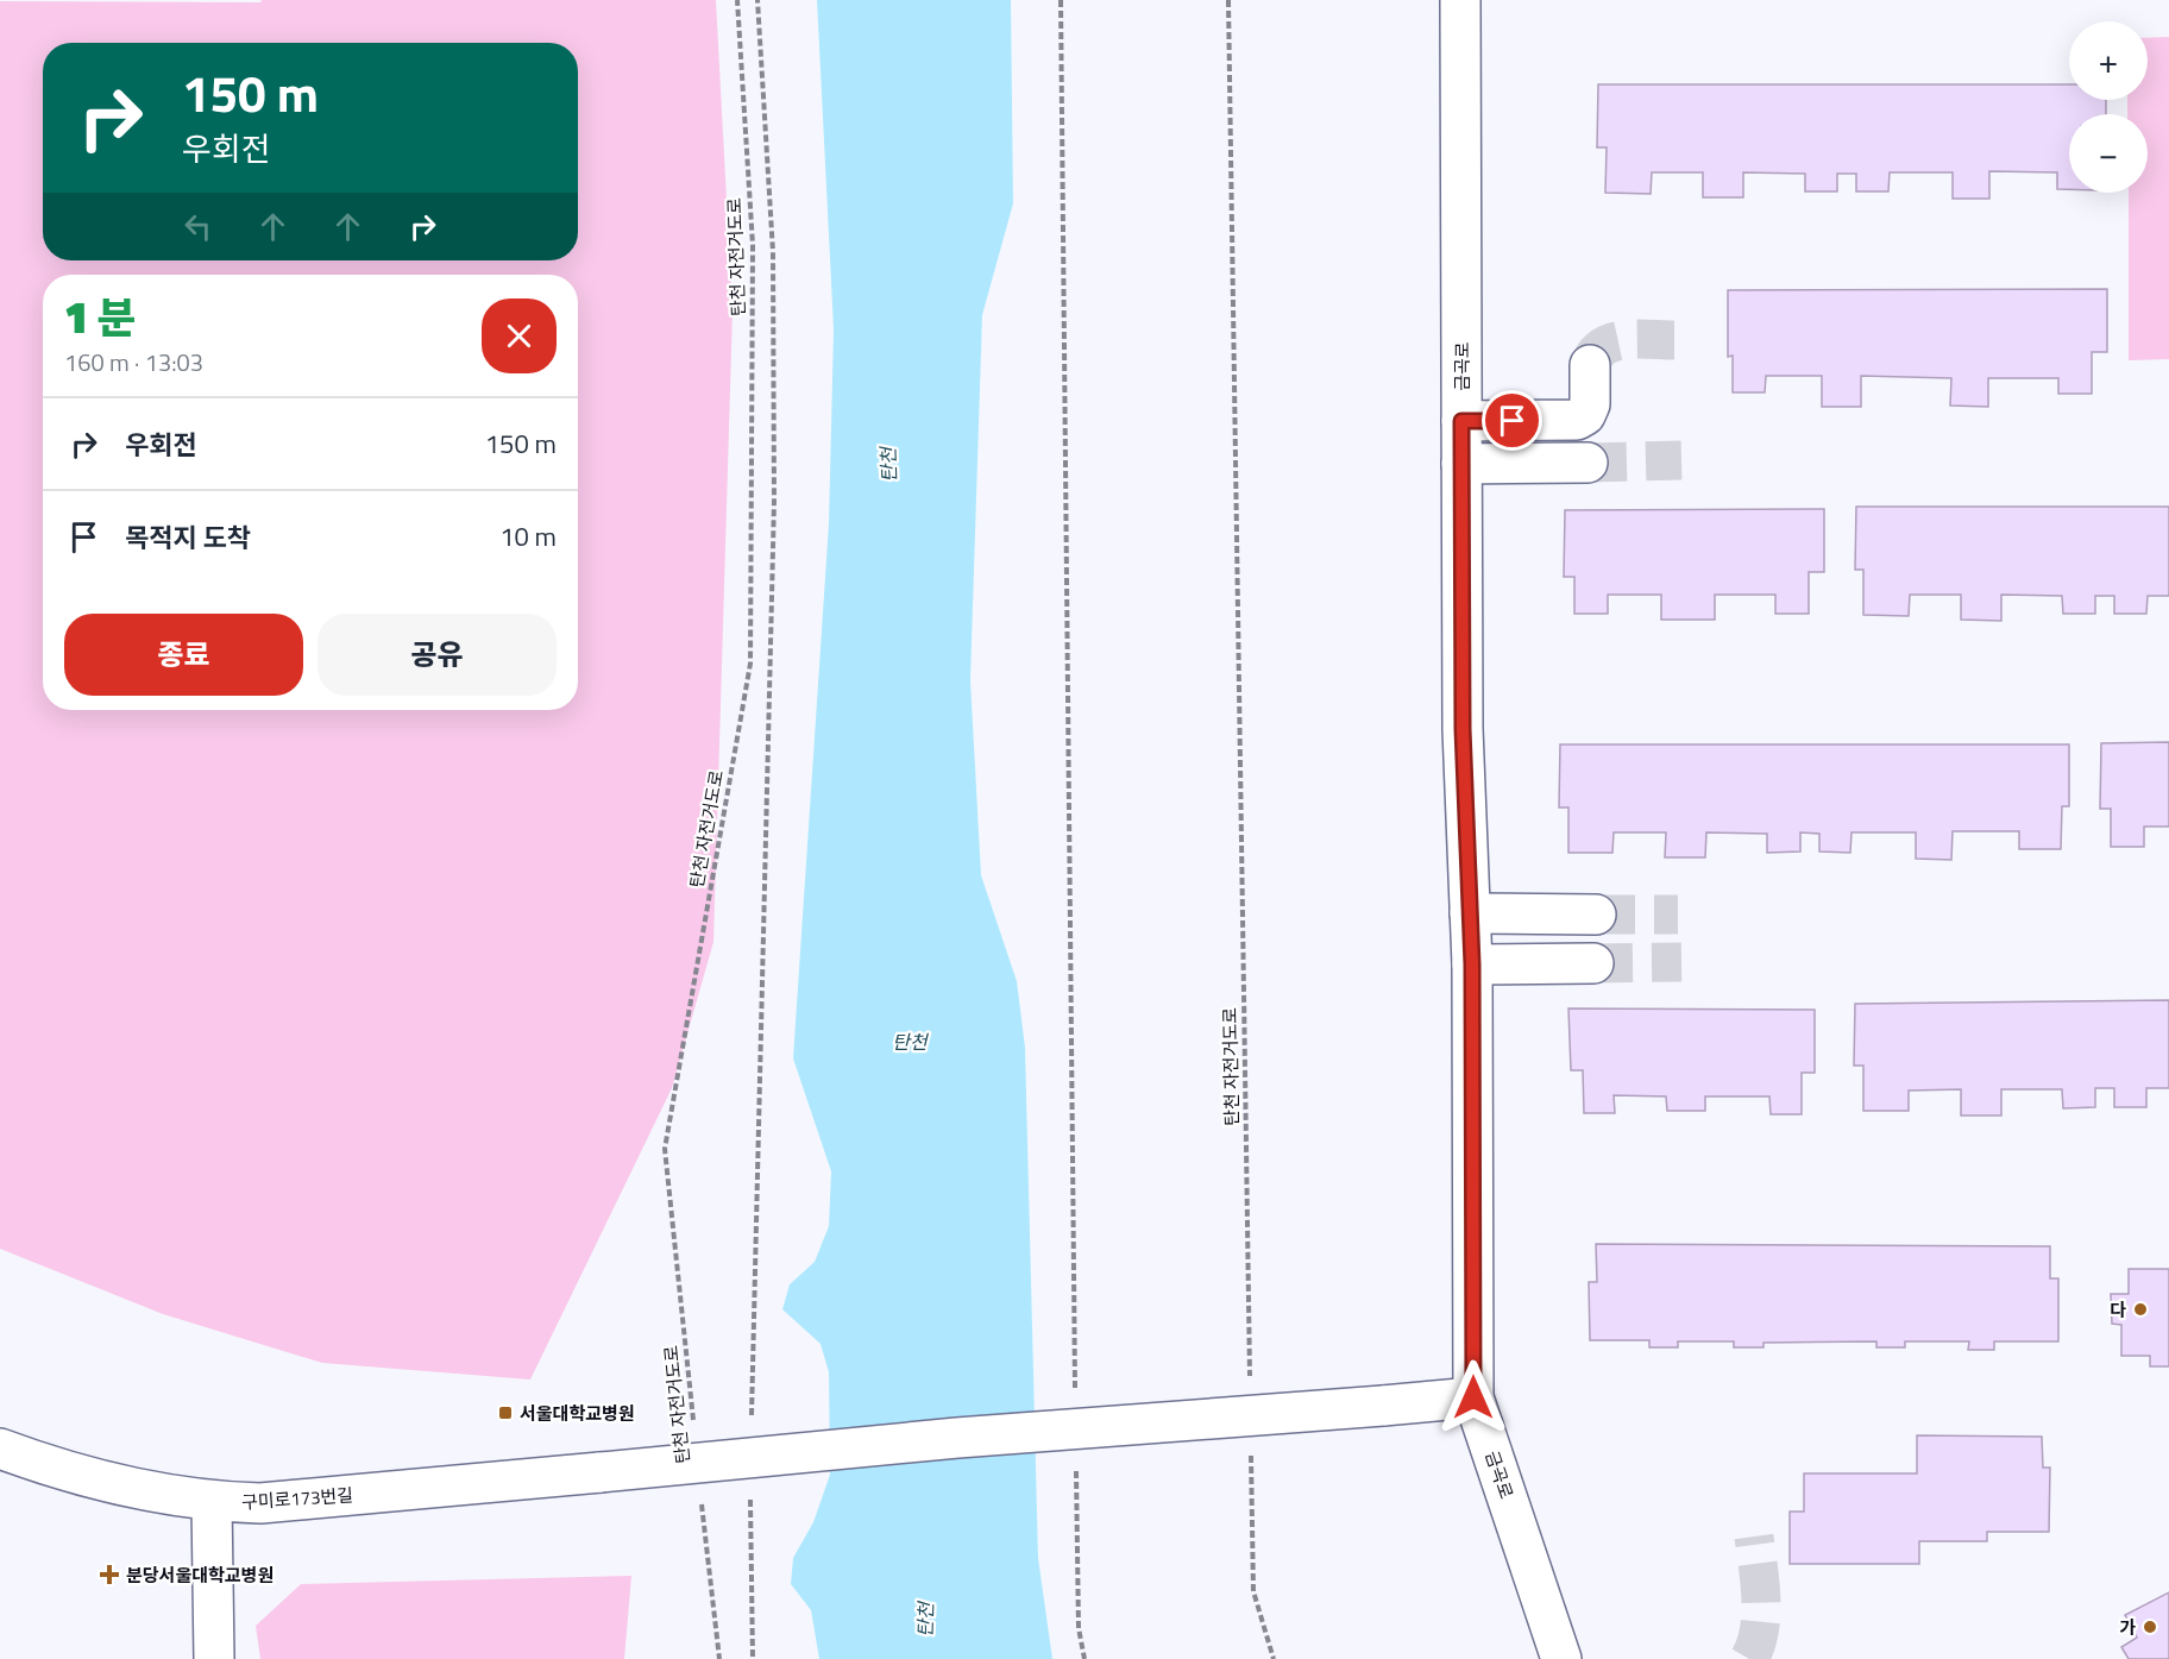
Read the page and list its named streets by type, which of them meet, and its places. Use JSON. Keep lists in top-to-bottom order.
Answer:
{
  "streets": {
    "main road": ["금곡로", "구미로173번길"],
    "path": ["탄천 자전거도로"]
  },
  "crossings": [
    ["금곡로", "구미로173번길"]
  ],
  "water": ["탄천"],
  "places": {
    "other": ["다", "가"],
    "transit": ["서울대학교병원"],
    "health": ["분당서울대학교병원"]
  },
  "page": {
    "map_buttons": ["+", "−"],
    "turn": ["150 m", "우회전"],
    "heading": ["1 분", "160 m · 13:03"],
    "list": [
      {
        "name": "우회전",
        "value": "150 m"
      },
      {
        "name": "목적지 도착",
        "value": "10 m"
      }
    ],
    "buttons": ["종료", "공유"]
  }
}
